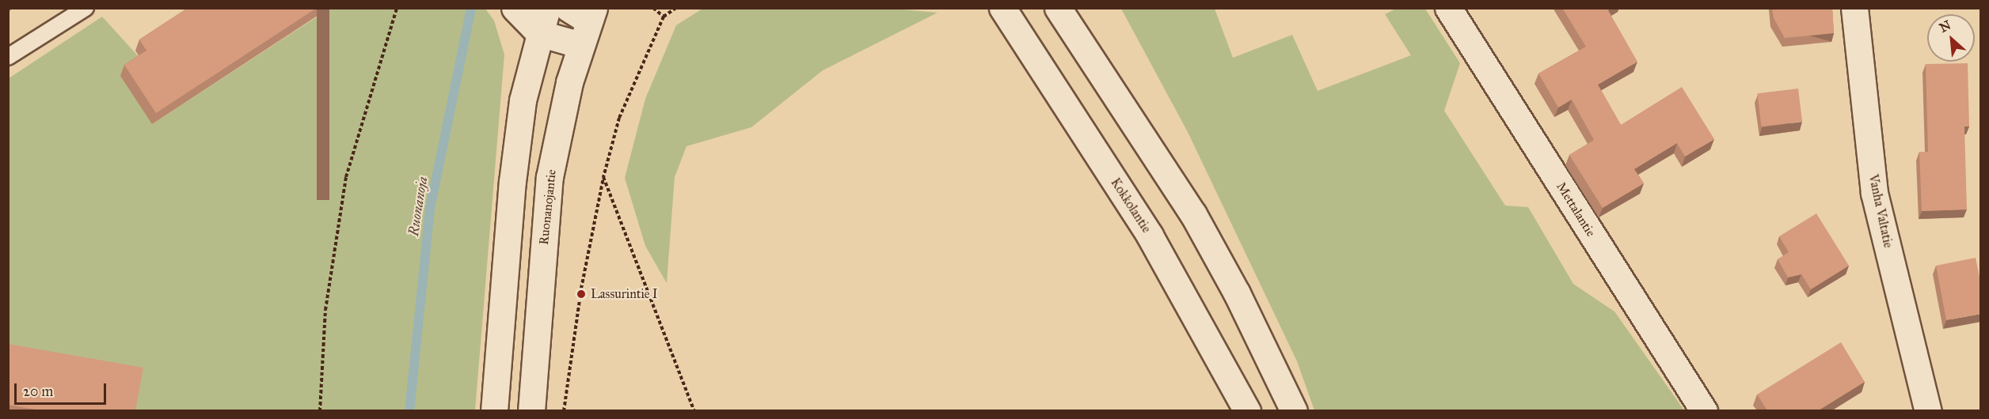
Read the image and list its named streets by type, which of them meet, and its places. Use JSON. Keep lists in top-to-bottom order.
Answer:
{
  "streets": {
    "street": [
      "Kokkolantie",
      "Ruonanojantie",
      "Mettalantie",
      "Vanha Valtatie"
    ]
  },
  "water": ["Ruonanoja"],
  "places": ["Lassurintie I"],
  "scale_bar": "20 m",
  "north": "top left"
}
